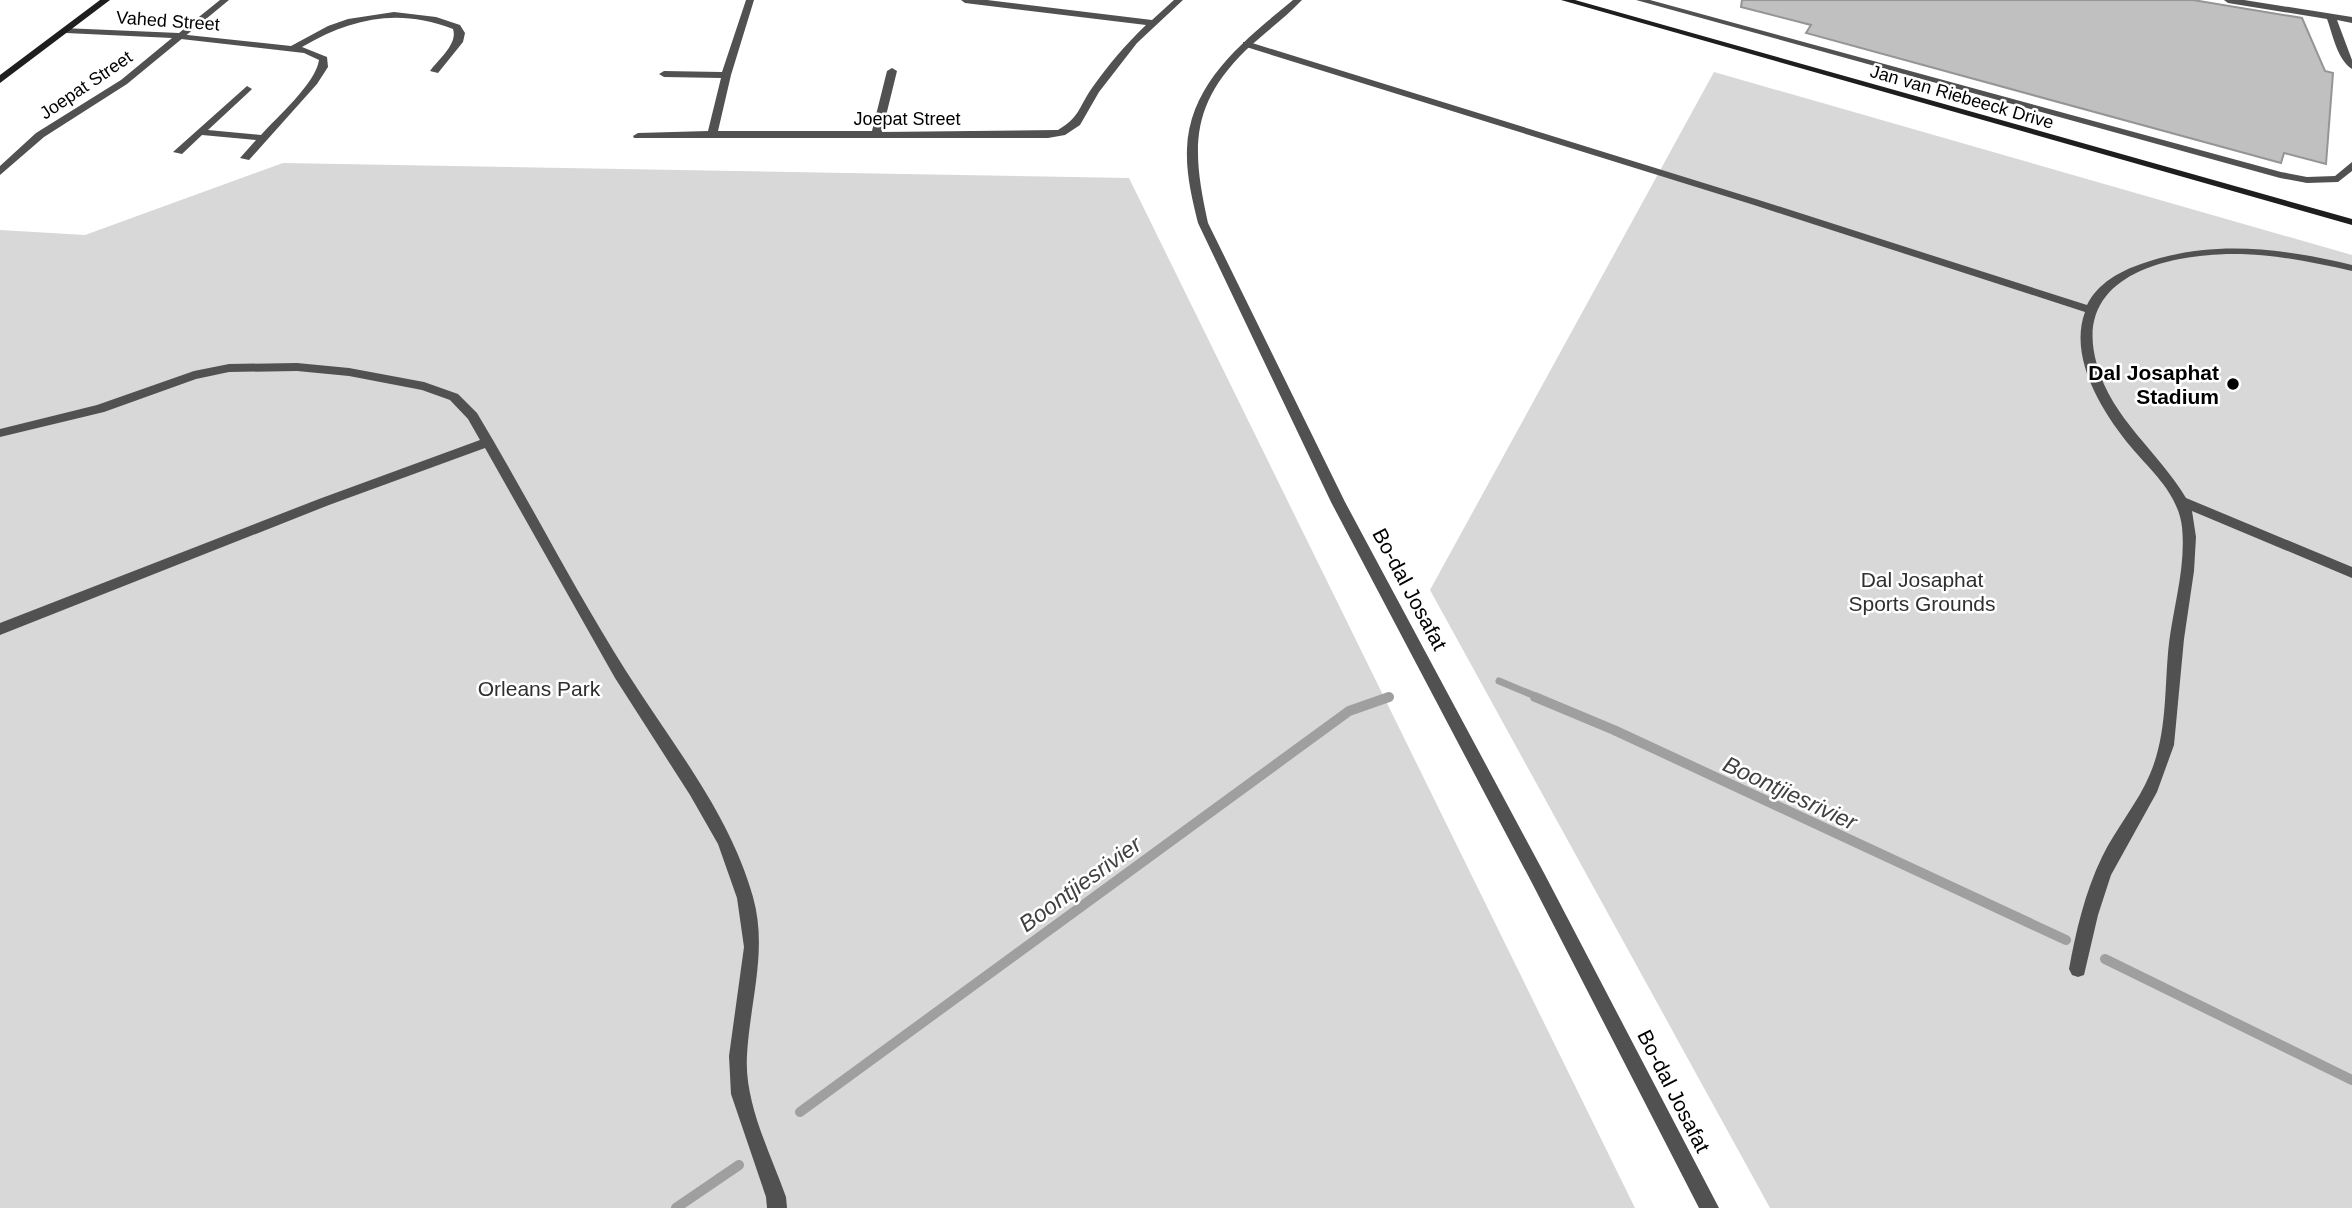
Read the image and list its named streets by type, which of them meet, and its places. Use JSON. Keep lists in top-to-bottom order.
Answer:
{
  "streets": {
    "main road": ["Jan van Riebeeck Drive"],
    "street": ["Vahed Street", "Joepat Street", "Bo-dal Josafat"]
  },
  "crossings": [
    ["Vahed Street", "Joepat Street"]
  ],
  "water": ["Boontjiesrivier"],
  "parks": ["Dal Josaphat Sports Grounds", "Orleans Park"],
  "places": ["Dal Josaphat Stadium"]
}
